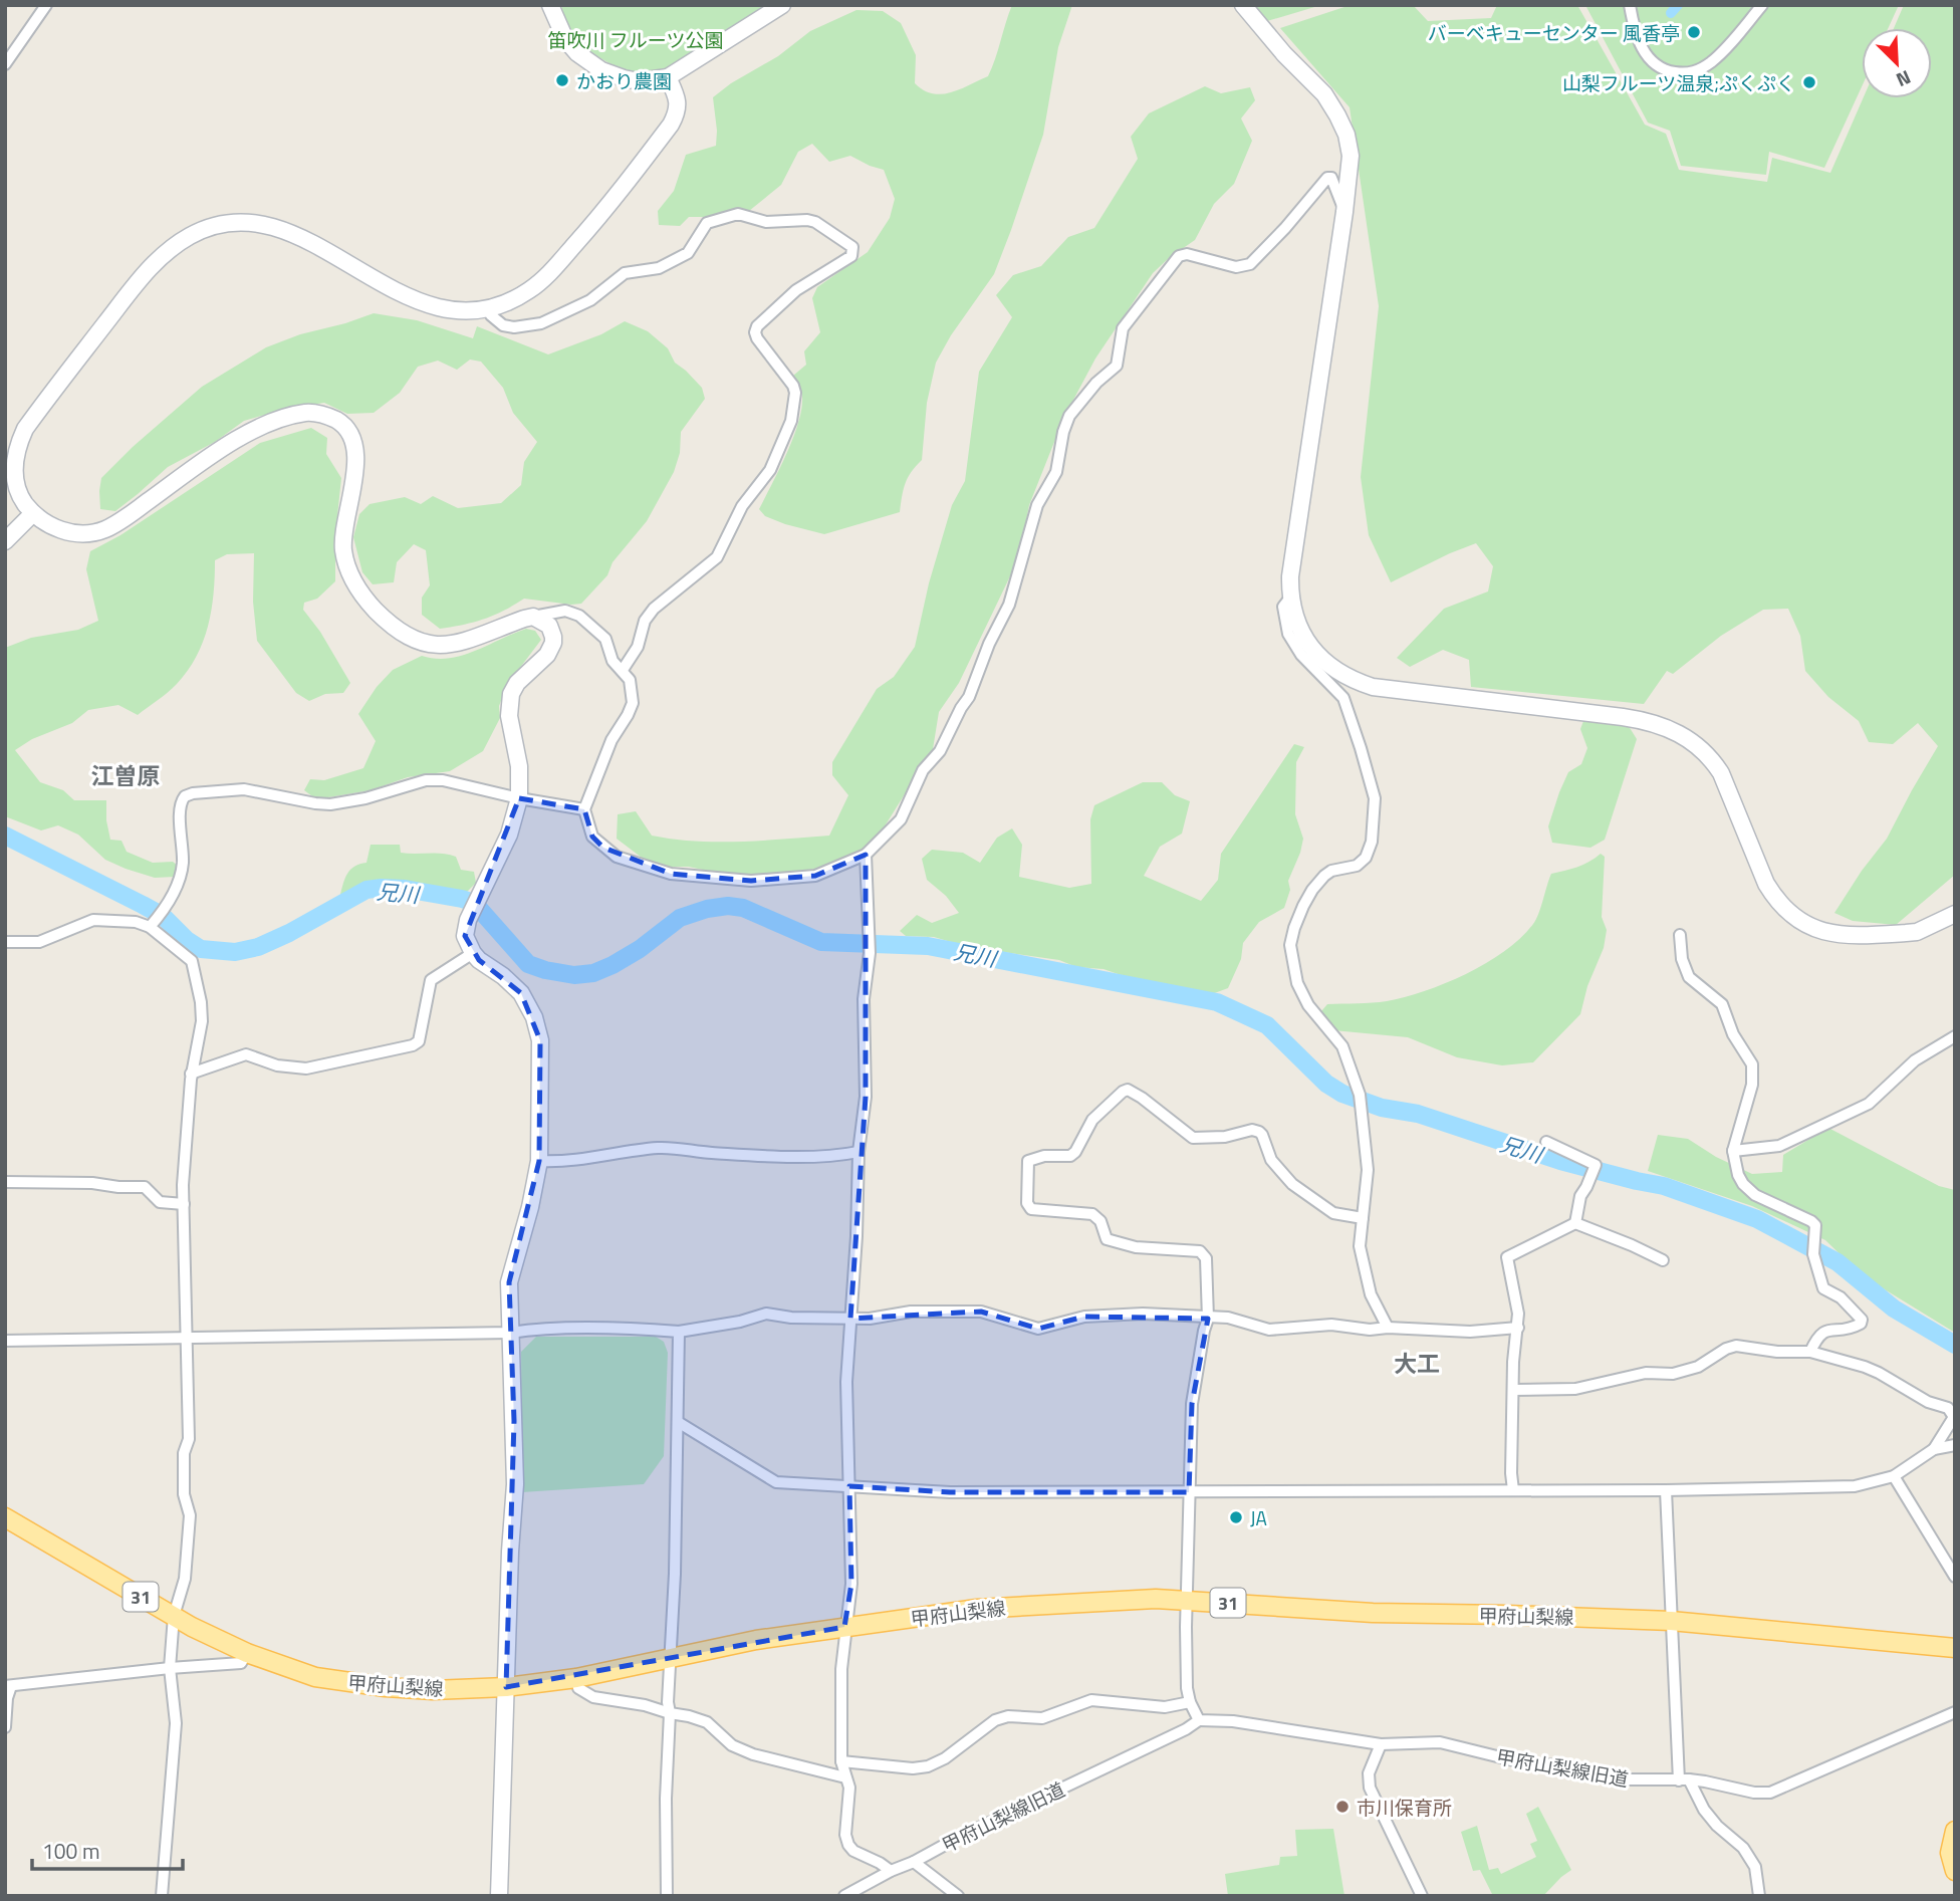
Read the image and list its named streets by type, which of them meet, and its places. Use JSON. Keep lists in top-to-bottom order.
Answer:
{
  "streets": {
    "main road": ["31", "甲府山梨線"],
    "street": ["甲府山梨線旧道"]
  },
  "districts": ["江曽原", "大工"],
  "water": ["兄川"],
  "parks": ["笛吹川 フルーツ公園"],
  "places": [
    "バーベキューセンター 風香亭",
    "かおり農園",
    "山梨フルーツ温泉;ぷくぷく",
    "JA",
    "市川保育所"
  ],
  "scale_bar": "100 m",
  "north": "bottom right"
}
